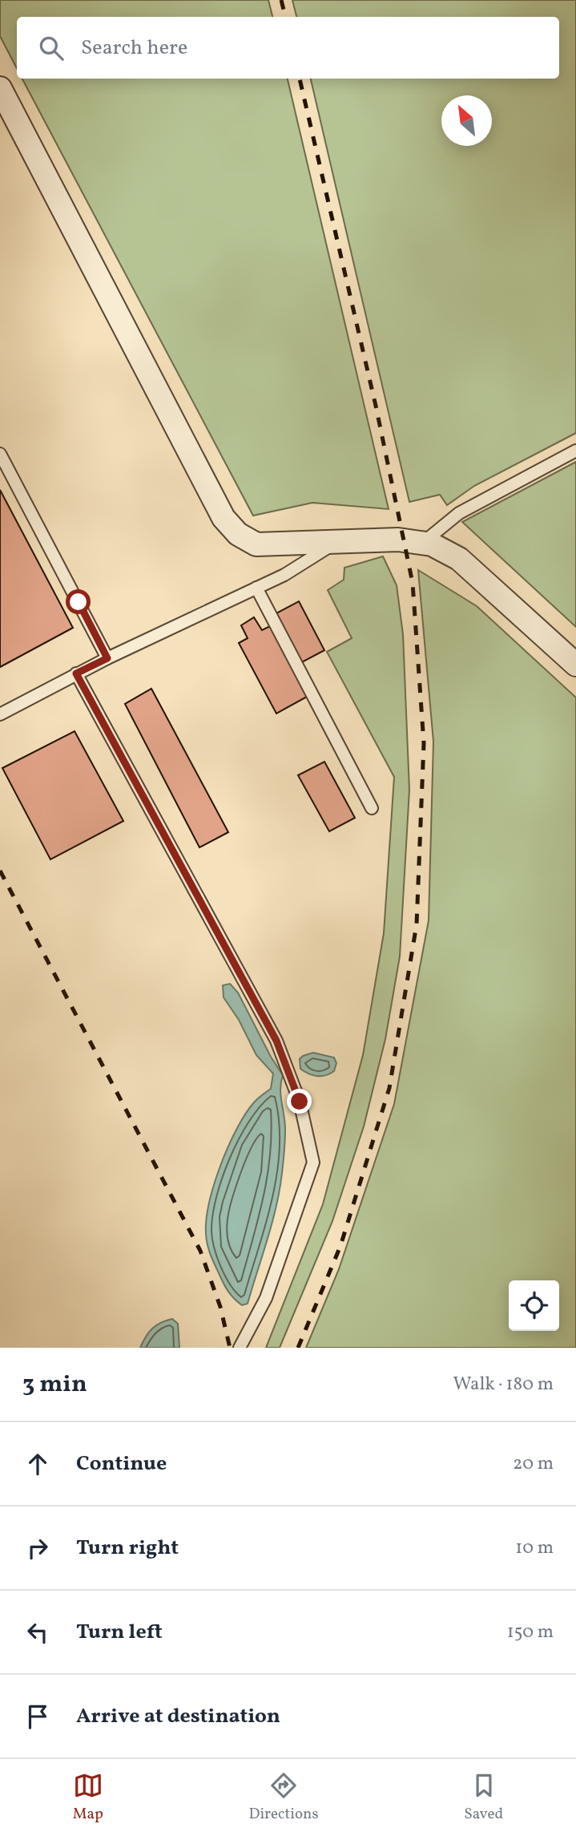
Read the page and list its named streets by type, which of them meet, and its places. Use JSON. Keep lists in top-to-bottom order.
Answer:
{
  "north": "top left",
  "page": {
    "search": "Search here",
    "heading": ["3 min", "Walk · 180 m"],
    "list": [
      ["Continue", "20 m"],
      ["Turn right", "10 m"],
      ["Turn left", "150 m"],
      "Arrive at destination"
    ],
    "nav": ["Map", "Directions", "Saved"]
  }
}
